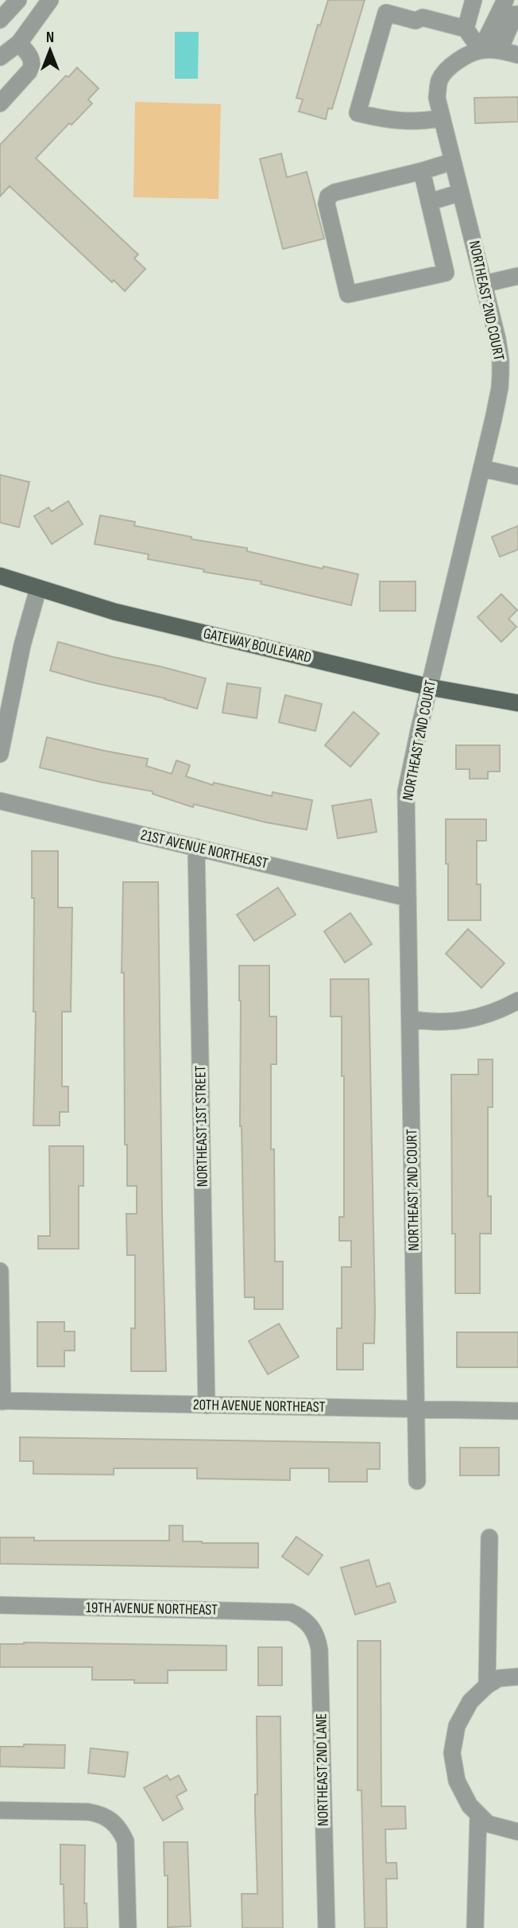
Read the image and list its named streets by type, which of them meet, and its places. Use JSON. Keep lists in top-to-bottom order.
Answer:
{
  "streets": {
    "main road": ["GATEWAY BOULEVARD"],
    "street": [
      "NORTHEAST 2ND COURT",
      "21ST AVENUE NORTHEAST",
      "NORTHEAST 1ST STREET",
      "20TH AVENUE NORTHEAST",
      "19TH AVENUE NORTHEAST",
      "NORTHEAST 2ND LANE"
    ]
  },
  "crossings": [
    ["NORTHEAST 2ND COURT", "GATEWAY BOULEVARD"],
    ["NORTHEAST 2ND COURT", "21ST AVENUE NORTHEAST"],
    ["NORTHEAST 2ND COURT", "20TH AVENUE NORTHEAST"],
    ["21ST AVENUE NORTHEAST", "NORTHEAST 1ST STREET"],
    ["NORTHEAST 1ST STREET", "20TH AVENUE NORTHEAST"],
    ["19TH AVENUE NORTHEAST", "NORTHEAST 2ND LANE"]
  ],
  "north": "top"
}
